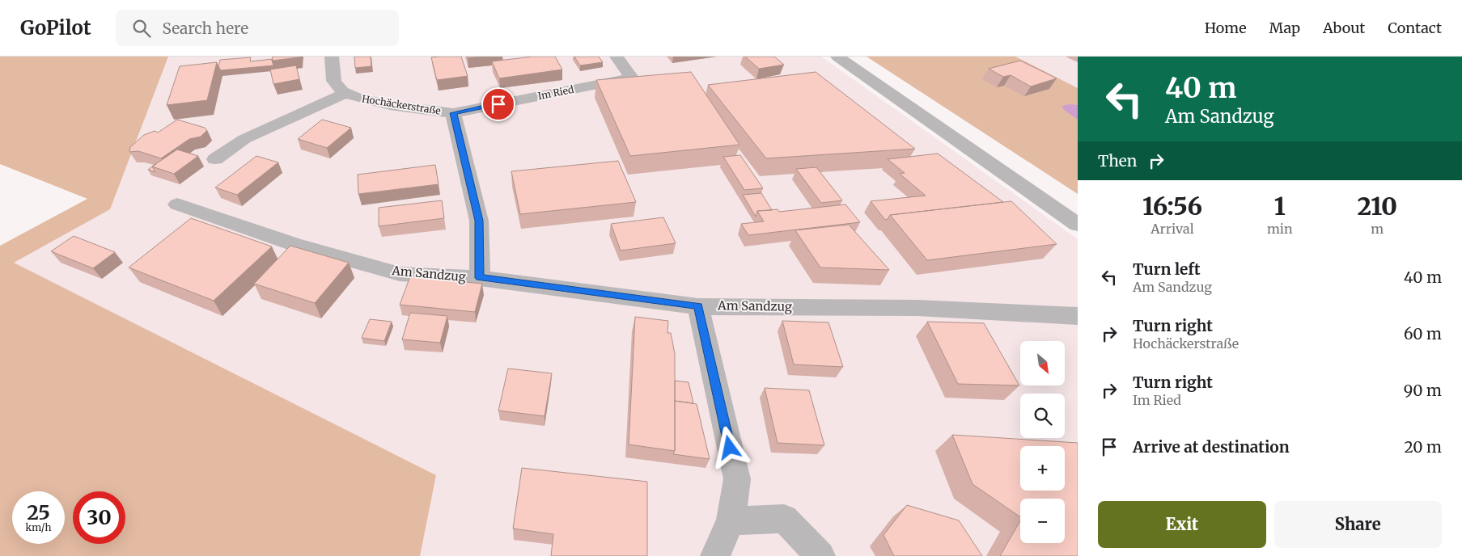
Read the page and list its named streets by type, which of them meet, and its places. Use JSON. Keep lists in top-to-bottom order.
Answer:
{
  "streets": {
    "street": ["Im Ried", "Hochäckerstraße", "Am Sandzug"]
  },
  "crossings": [
    ["Im Ried", "Hochäckerstraße"],
    ["Hochäckerstraße", "Am Sandzug"]
  ],
  "north": "bottom right",
  "page": {
    "header": "GoPilot",
    "search": "Search here",
    "nav": [
      "Home",
      "Map",
      "About",
      "Contact"
    ],
    "turn": ["40 m", "Am Sandzug"],
    "then": "Then",
    "eta": [
      "16:56",
      "Arrival",
      "1",
      "min",
      "210",
      "m"
    ],
    "list": [
      {
        "name": "Turn left",
        "note": "Am Sandzug",
        "value": "40 m"
      },
      {
        "name": "Turn right",
        "note": "Hochäckerstraße",
        "value": "60 m"
      },
      {
        "name": "Turn right",
        "note": "Im Ried",
        "value": "90 m"
      },
      {
        "name": "Arrive at destination",
        "value": "20 m"
      }
    ],
    "map_buttons": ["+", "−"],
    "speed": "25 km/h",
    "limit": "30",
    "buttons": ["Exit", "Share"]
  }
}
